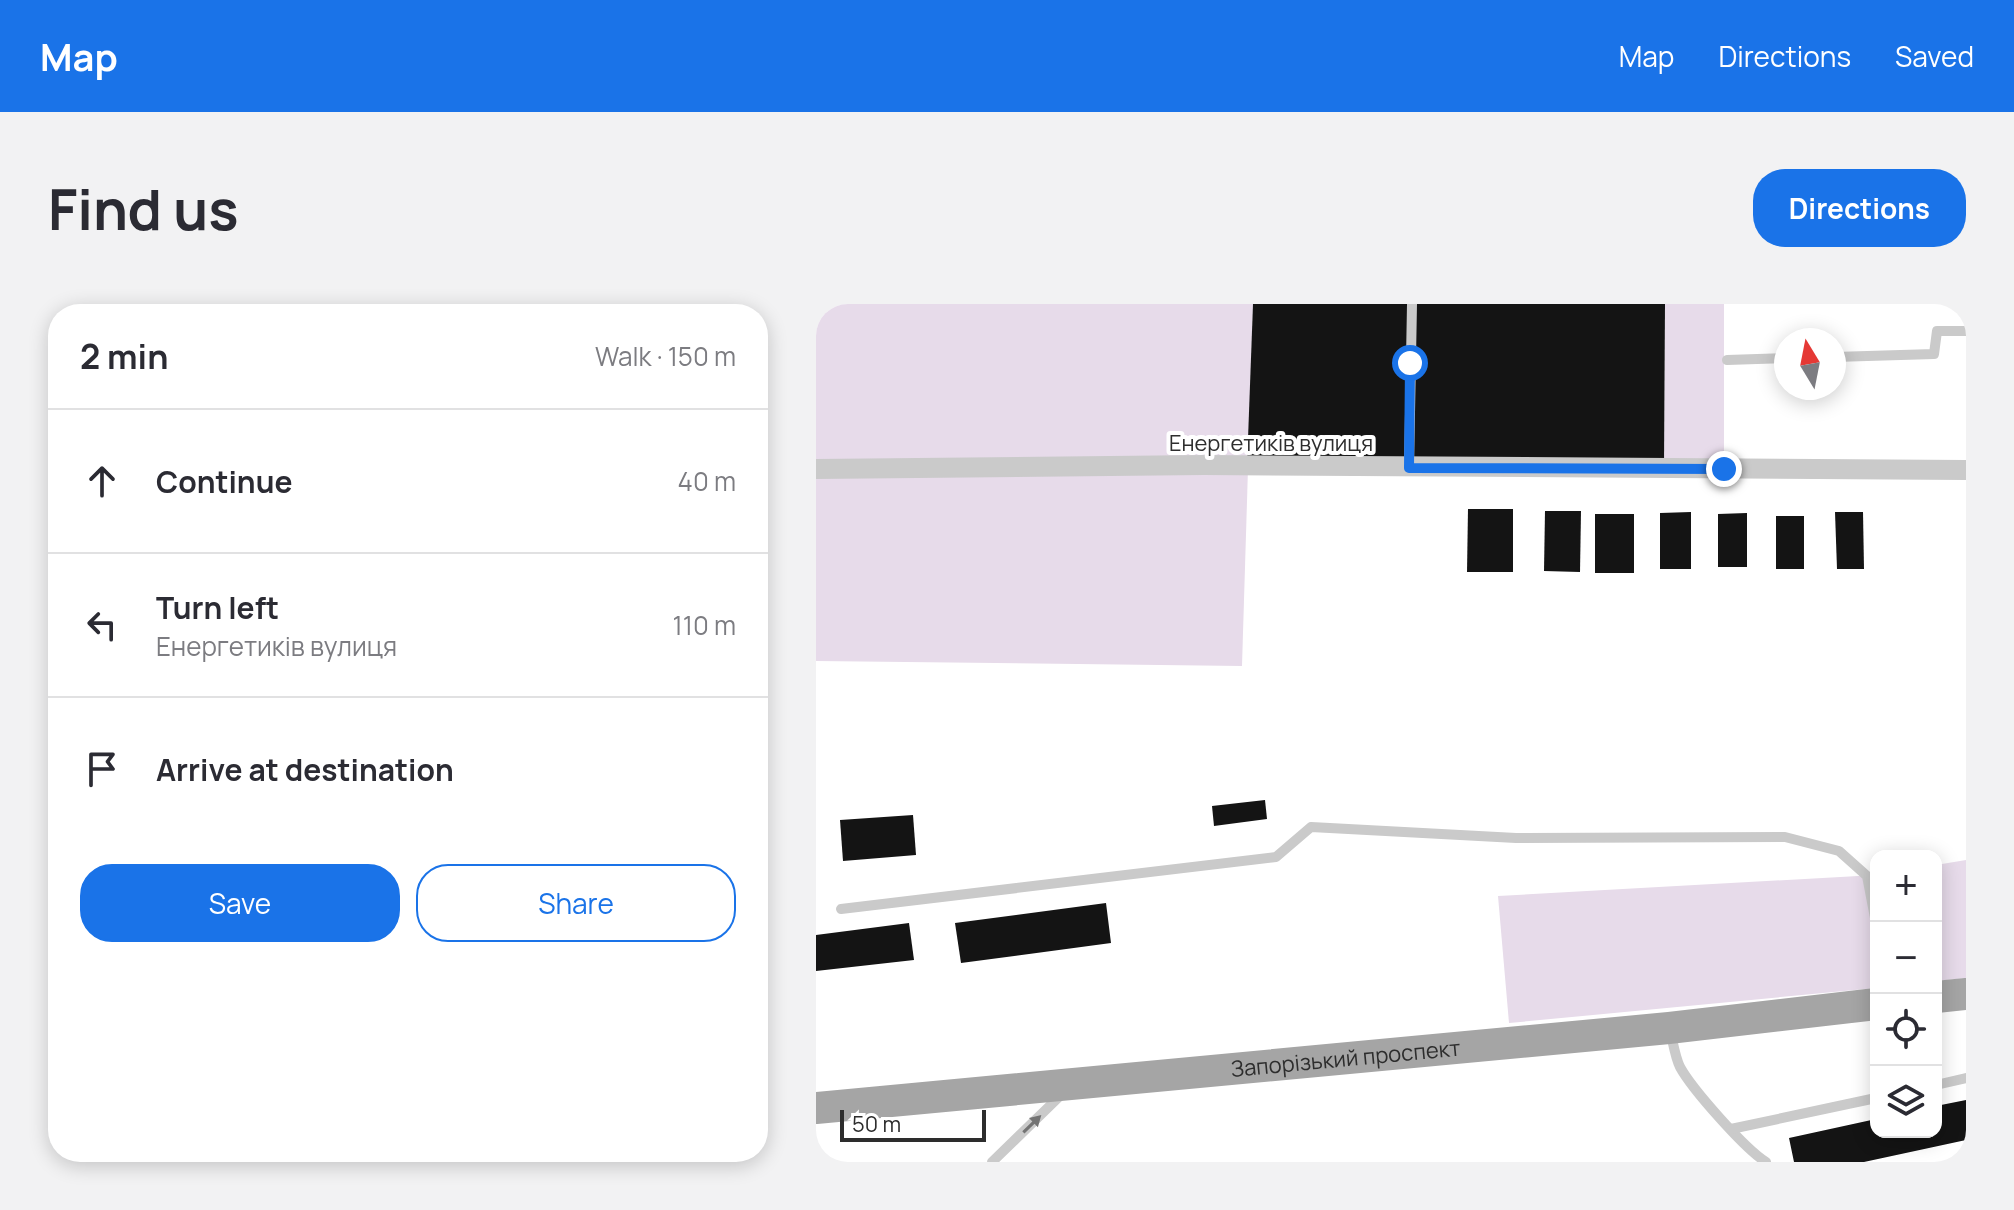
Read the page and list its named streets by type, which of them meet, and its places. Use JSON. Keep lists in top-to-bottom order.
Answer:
{
  "streets": {
    "main road": ["Запорізький проспект"],
    "street": ["Енергетиків вулиця"]
  },
  "scale_bar": "50 m",
  "north": "top",
  "page": {
    "header": "Map",
    "nav": ["Map", "Directions", "Saved"],
    "buttons": [
      "Directions",
      ["Save", "Share"]
    ],
    "title": "Find us",
    "heading": ["2 min", "Walk · 150 m"],
    "list": [
      ["Continue", "40 m"],
      ["Turn left", "Енергетиків вулиця", "110 m"],
      "Arrive at destination"
    ],
    "map_buttons": ["+", "−"],
    "scale": "50 m"
  }
}
